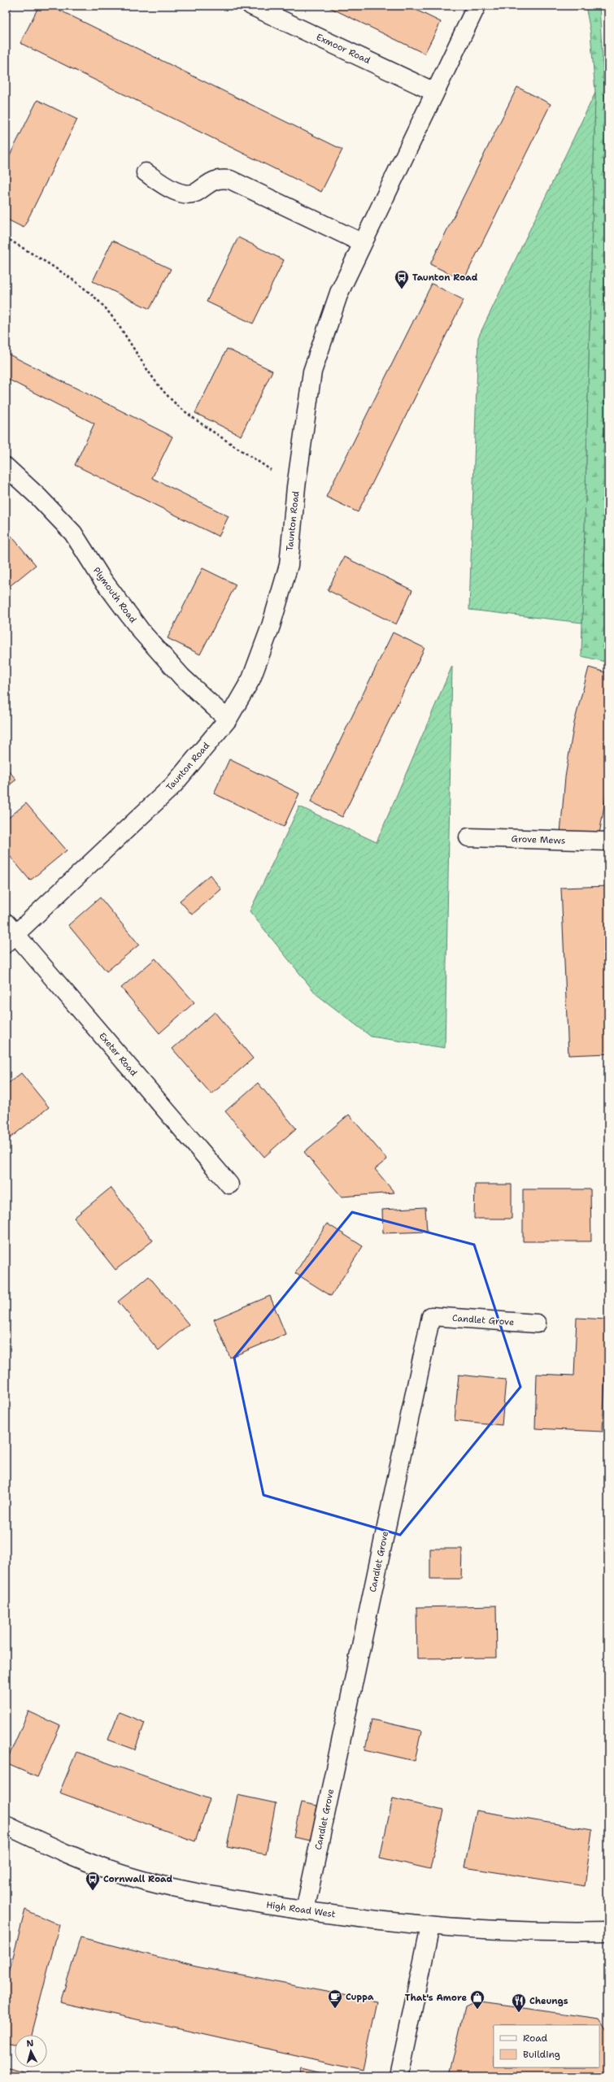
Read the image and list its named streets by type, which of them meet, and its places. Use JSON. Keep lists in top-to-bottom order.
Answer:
{
  "streets": {
    "street": [
      "Exmoor Road",
      "Taunton Road",
      "Plymouth Road",
      "Grove Mews",
      "Exeter Road",
      "Candlet Grove",
      "High Road West"
    ]
  },
  "crossings": [
    ["Exmoor Road", "Taunton Road"],
    ["Taunton Road", "Plymouth Road"],
    ["Taunton Road", "Exeter Road"],
    ["Candlet Grove", "High Road West"]
  ],
  "places": {
    "bus stop": ["Taunton Road", "Cornwall Road"],
    "cafe": ["Cuppa"],
    "shop": ["That's Amore"],
    "restaurant": ["Cheungs"]
  },
  "legend": ["Road", "Building"],
  "north": "top"
}
